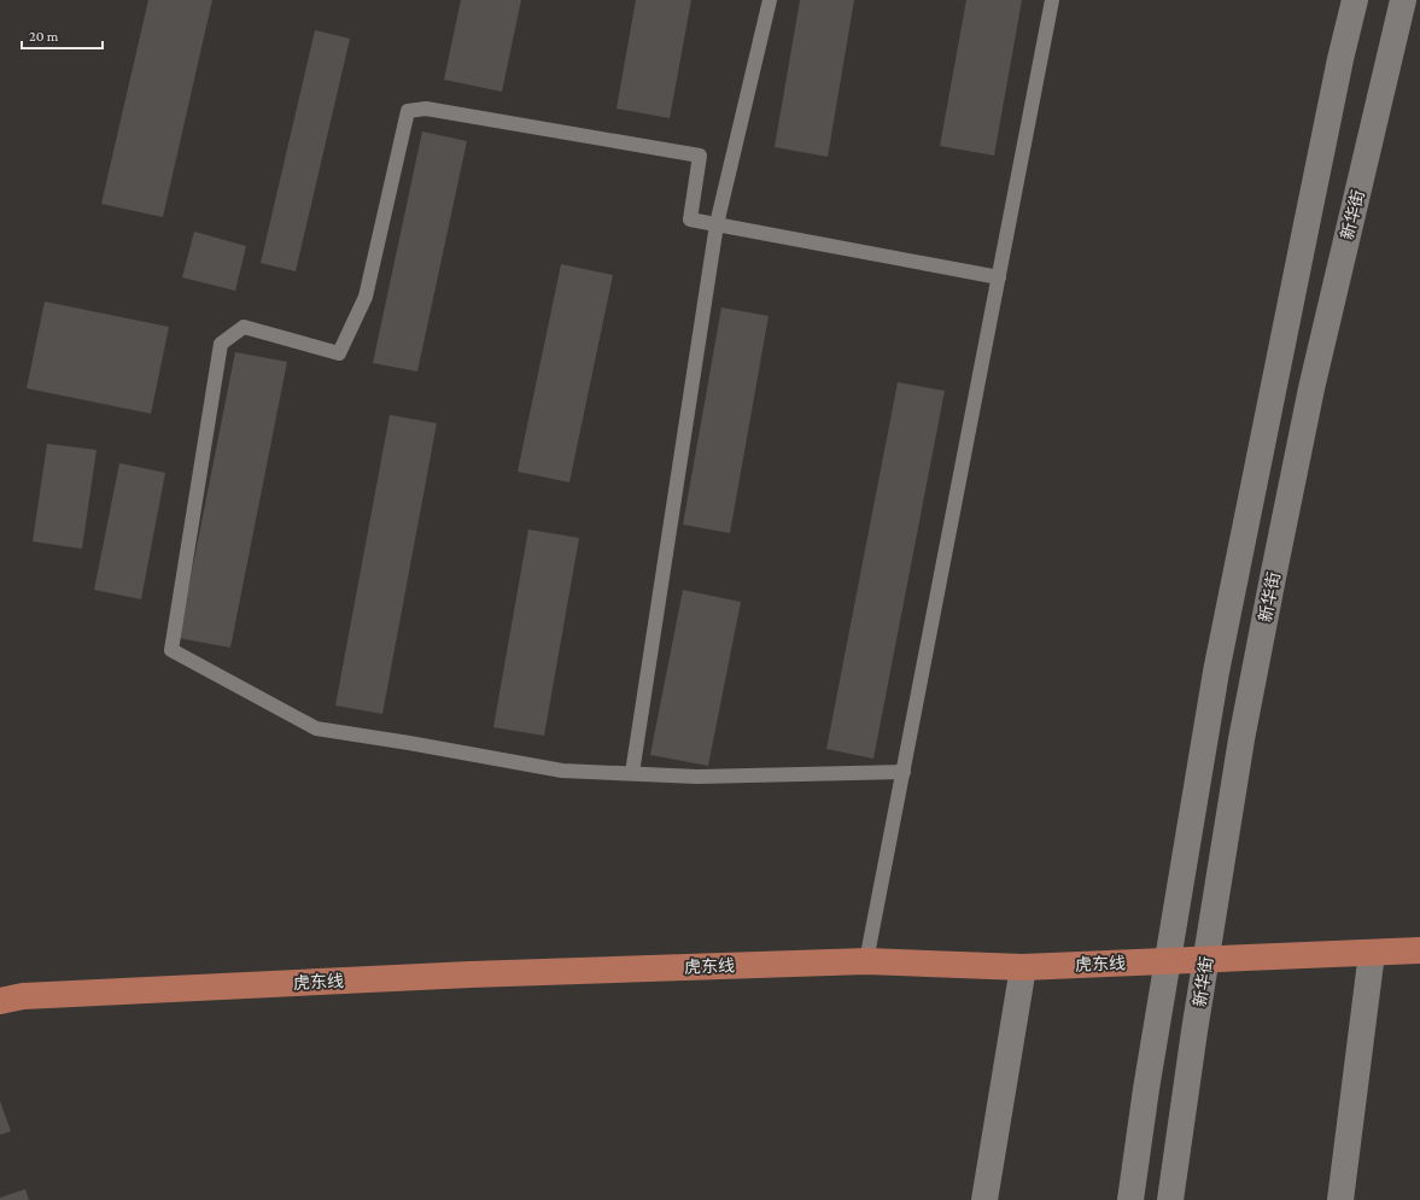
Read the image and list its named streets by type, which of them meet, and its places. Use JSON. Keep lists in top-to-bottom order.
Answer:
{
  "streets": {
    "highway": ["虎东线"],
    "main road": ["新华街"]
  },
  "scale_bar": "20 m"
}
